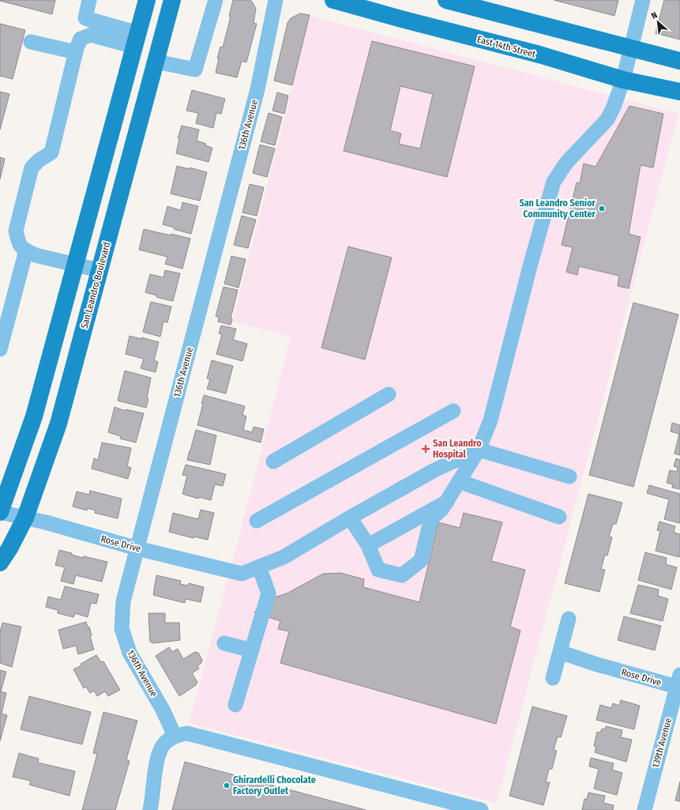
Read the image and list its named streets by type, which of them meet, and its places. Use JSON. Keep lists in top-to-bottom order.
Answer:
{
  "streets": {
    "main road": ["East 14th Street", "San Leandro Boulevard"],
    "street": ["136th Avenue", "Rose Drive", "139th Avenue"]
  },
  "crossings": [
    ["136th Avenue", "Rose Drive"],
    ["San Leandro Boulevard", "Rose Drive"],
    ["Rose Drive", "139th Avenue"]
  ],
  "places": {
    "other": ["San Leandro Senior Community Center", "Ghirardelli Chocolate Factory Outlet"],
    "health": ["San Leandro Hospital"]
  },
  "north": "top left"
}
